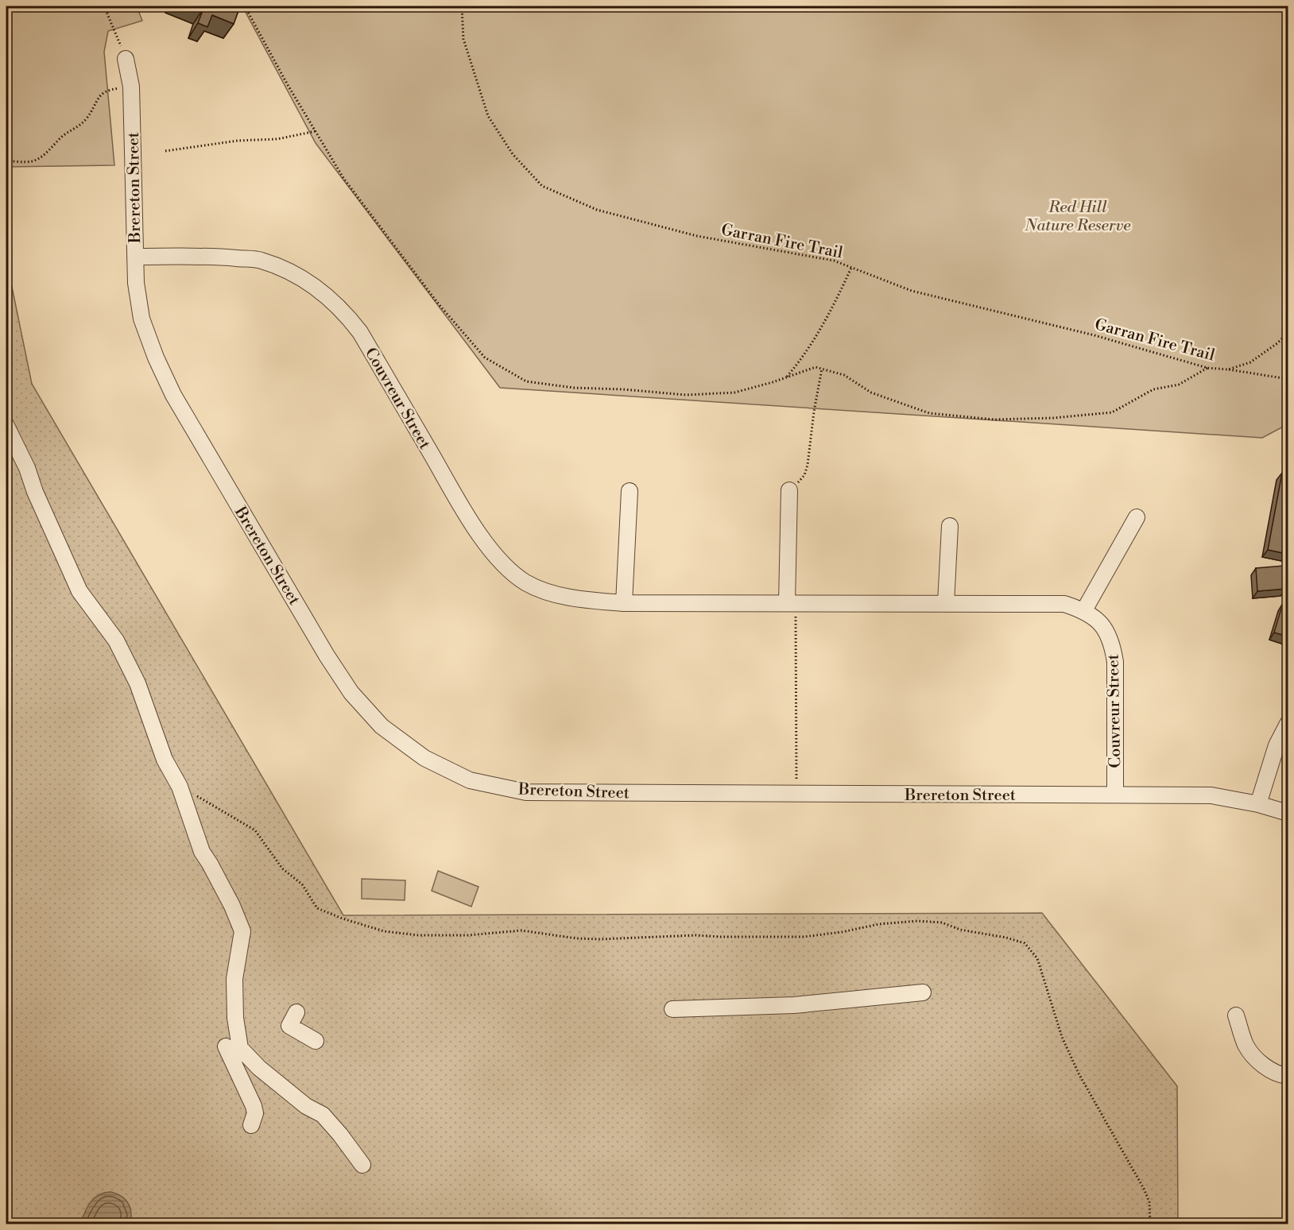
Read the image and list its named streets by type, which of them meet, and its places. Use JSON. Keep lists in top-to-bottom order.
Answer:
{
  "streets": {
    "street": ["Brereton Street", "Couvreur Street"],
    "path": ["Garran Fire Trail"]
  },
  "crossings": [
    ["Brereton Street", "Couvreur Street"]
  ],
  "parks": ["Red Hill Nature Reserve"]
}
